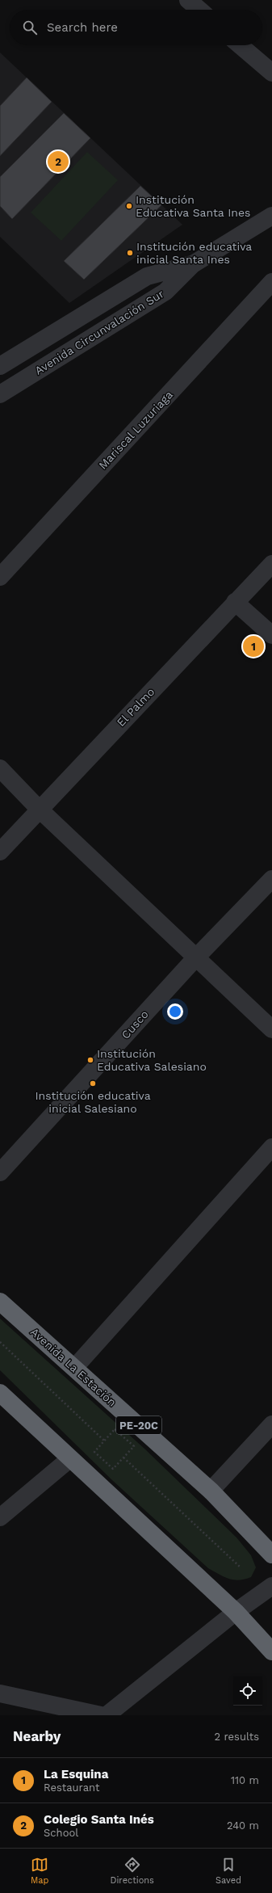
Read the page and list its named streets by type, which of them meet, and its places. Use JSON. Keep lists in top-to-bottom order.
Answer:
{
  "streets": {
    "highway": ["Avenida La Estación", "PE-20C"],
    "street": [
      "Avenida Circunvalación Sur",
      "Mariscal Luzuriaga",
      "El Palmo",
      "Cusco"
    ]
  },
  "places": [
    "Institución Educativa Santa Ines",
    "Institución educativa inicial Santa Ines",
    "Institución Educativa Salesiano",
    "Institución educativa inicial Salesiano"
  ],
  "page": {
    "search": "Search here",
    "pins": ["2", "1"],
    "heading": ["Nearby", "2 results"],
    "list": [
      {
        "mark": "1",
        "name": "La Esquina",
        "note": "Restaurant",
        "value": "110 m"
      },
      {
        "mark": "2",
        "name": "Colegio Santa Inés",
        "note": "School",
        "value": "240 m"
      }
    ],
    "nav": ["Map", "Directions", "Saved"]
  }
}
